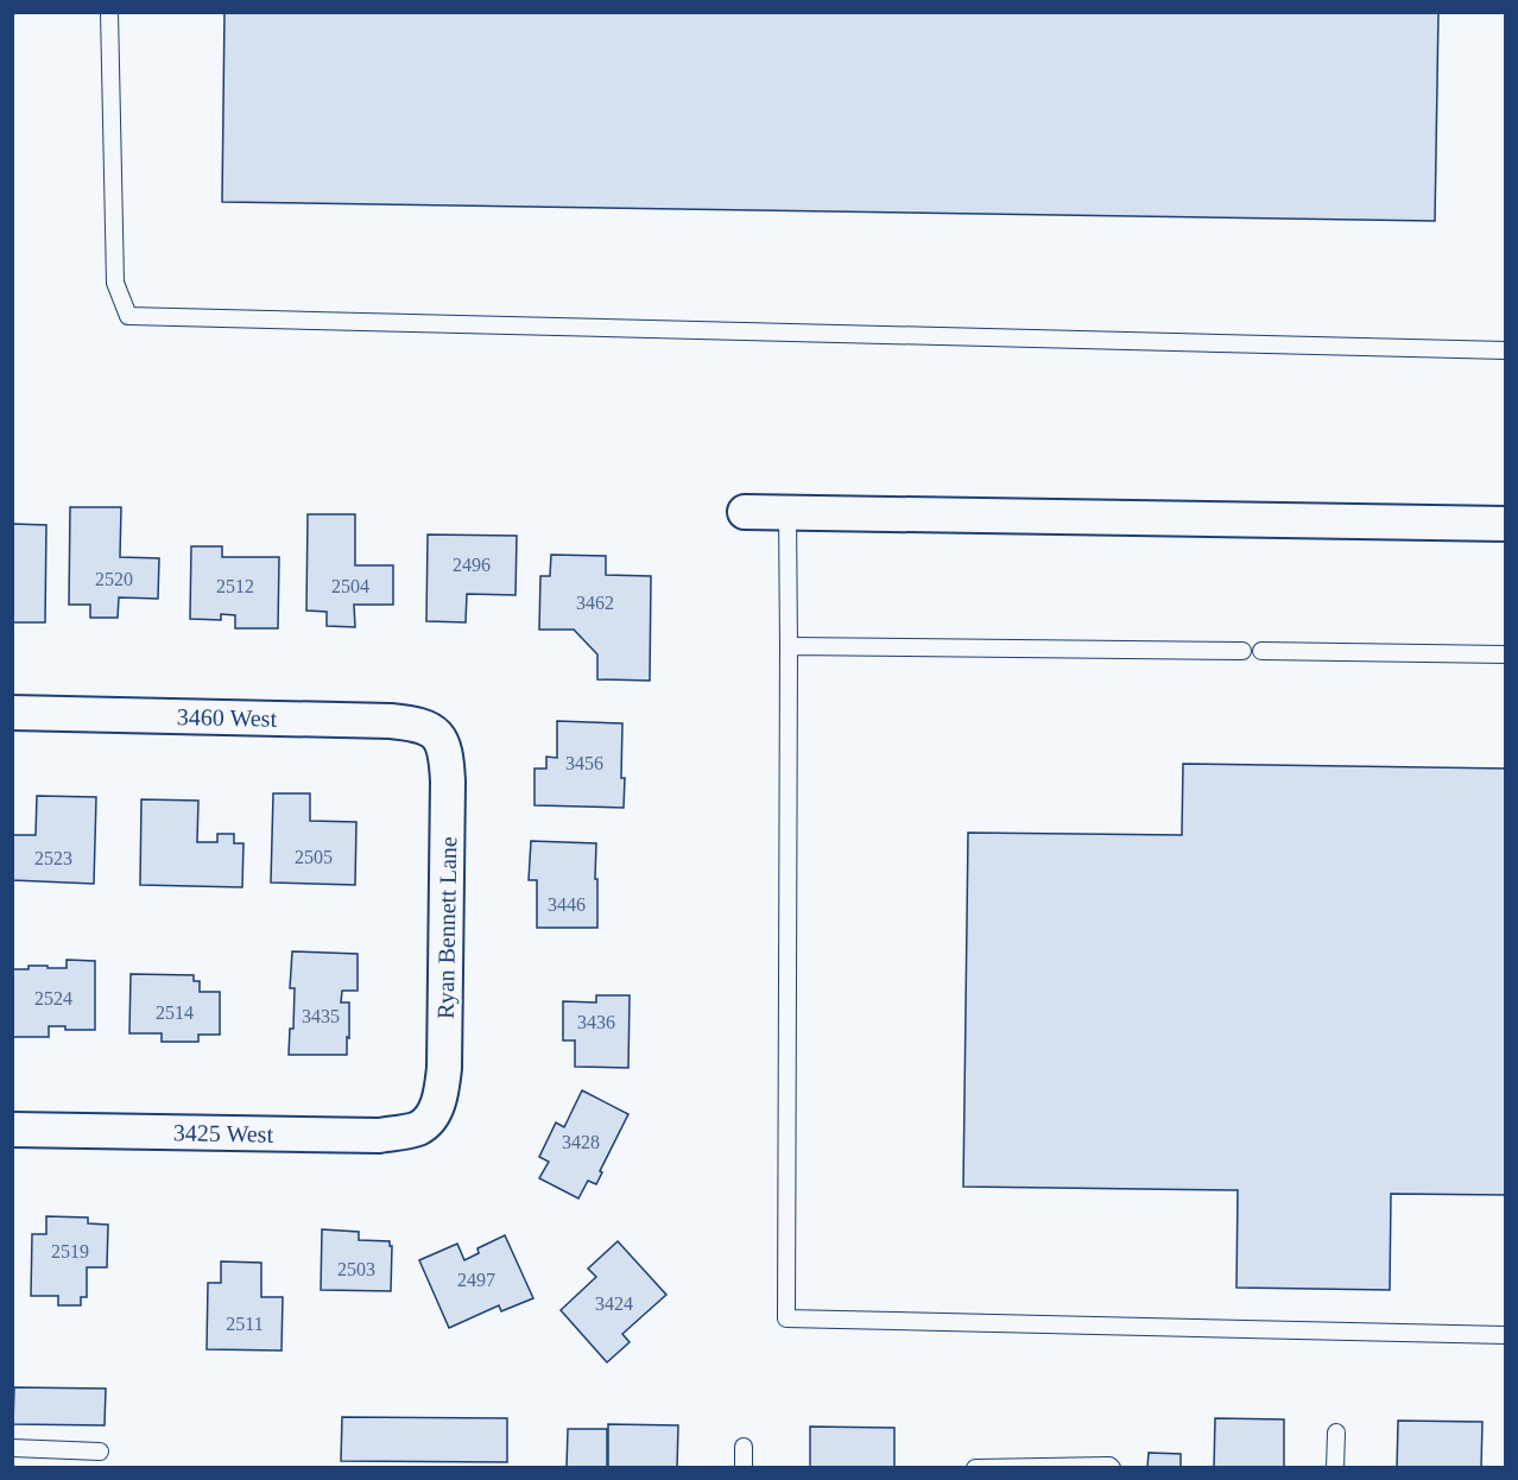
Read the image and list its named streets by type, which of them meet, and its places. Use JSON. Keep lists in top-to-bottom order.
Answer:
{
  "streets": {
    "street": ["3460 West", "Ryan Bennett Lane", "3425 West"]
  },
  "crossings": [
    ["3460 West", "Ryan Bennett Lane"],
    ["Ryan Bennett Lane", "3425 West"]
  ],
  "house_numbers": [
    "2496",
    "2520",
    "2512",
    "2504",
    "3462",
    "3456",
    "2505",
    "2523",
    "3446",
    "2524",
    "2514",
    "3435",
    "3436",
    "3428",
    "2519",
    "2503",
    "2497",
    "3424",
    "2511"
  ]
}
